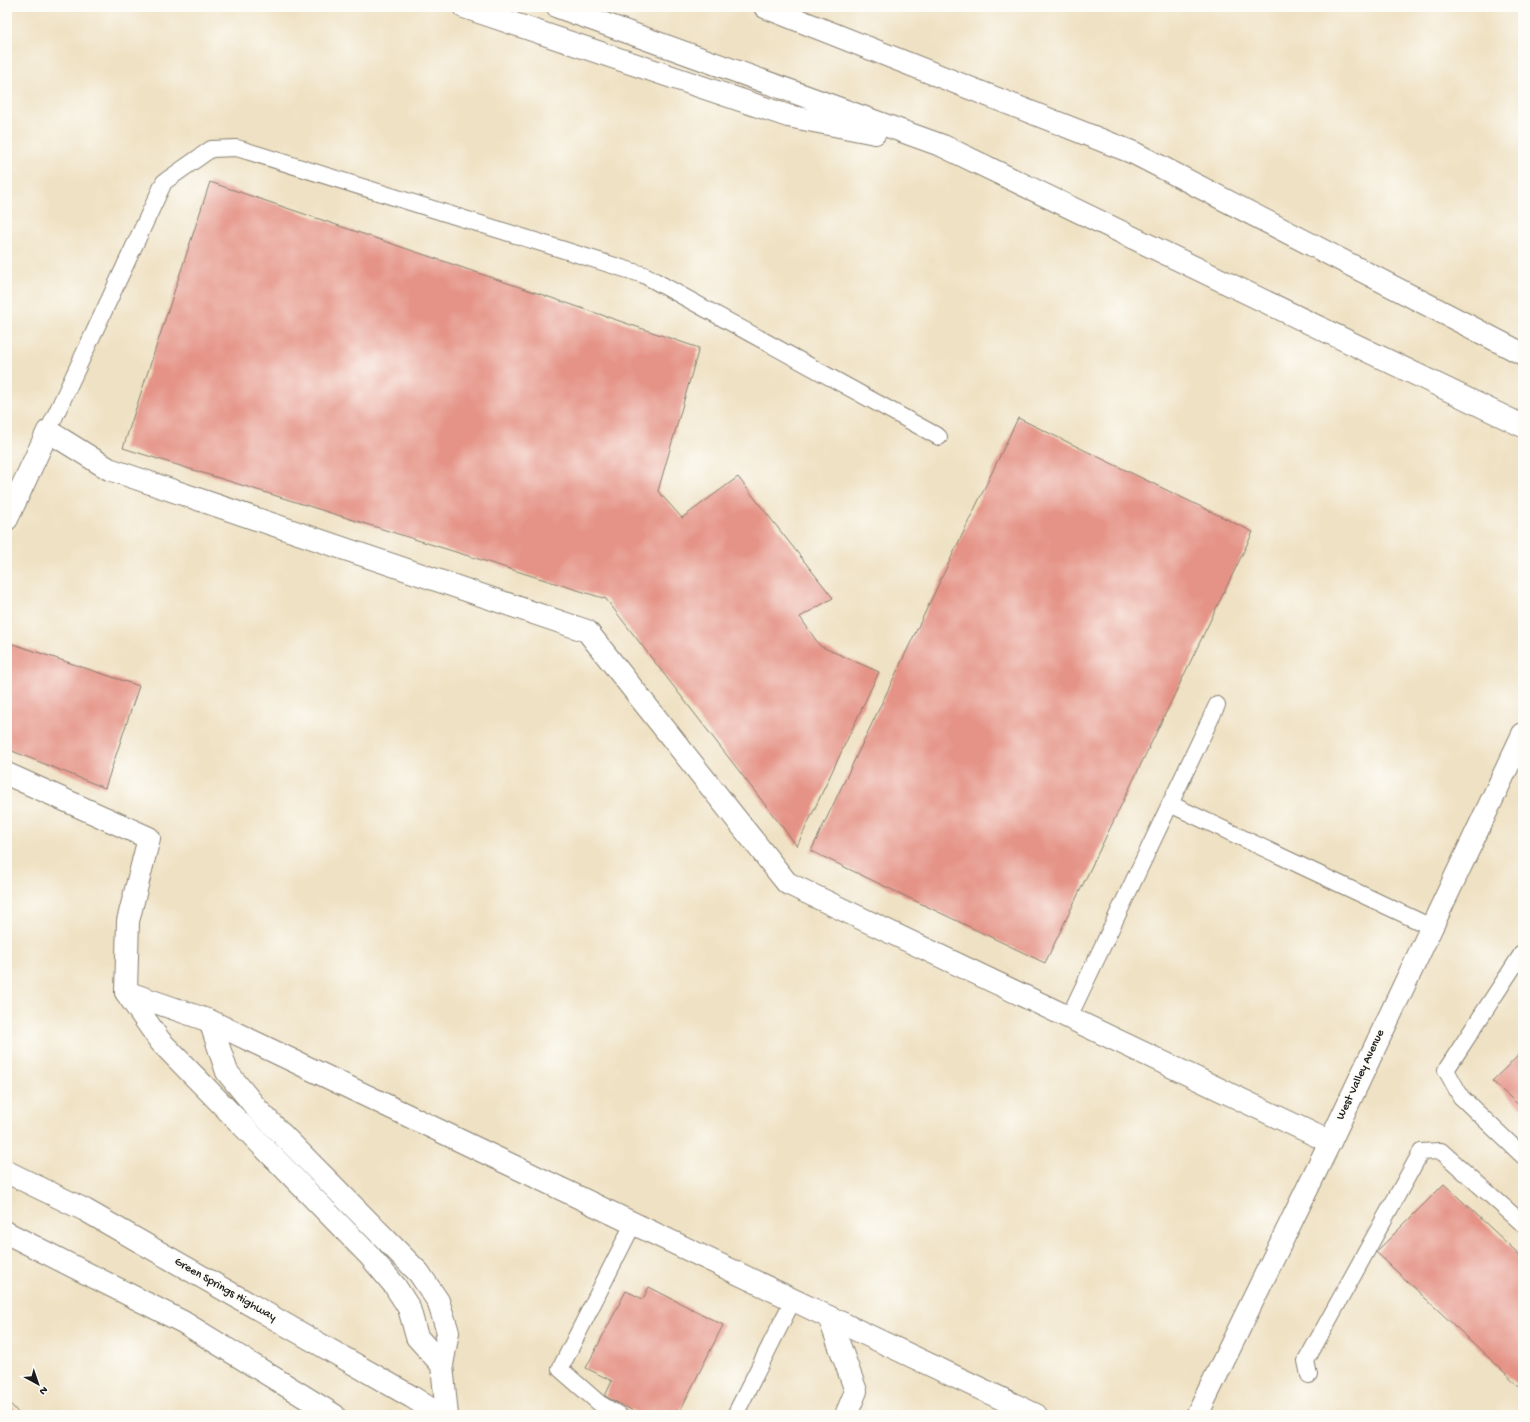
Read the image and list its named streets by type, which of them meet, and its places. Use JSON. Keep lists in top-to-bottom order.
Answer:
{
  "streets": {
    "main road": ["West Valley Avenue", "Green Springs Highway"]
  },
  "north": "bottom right"
}
